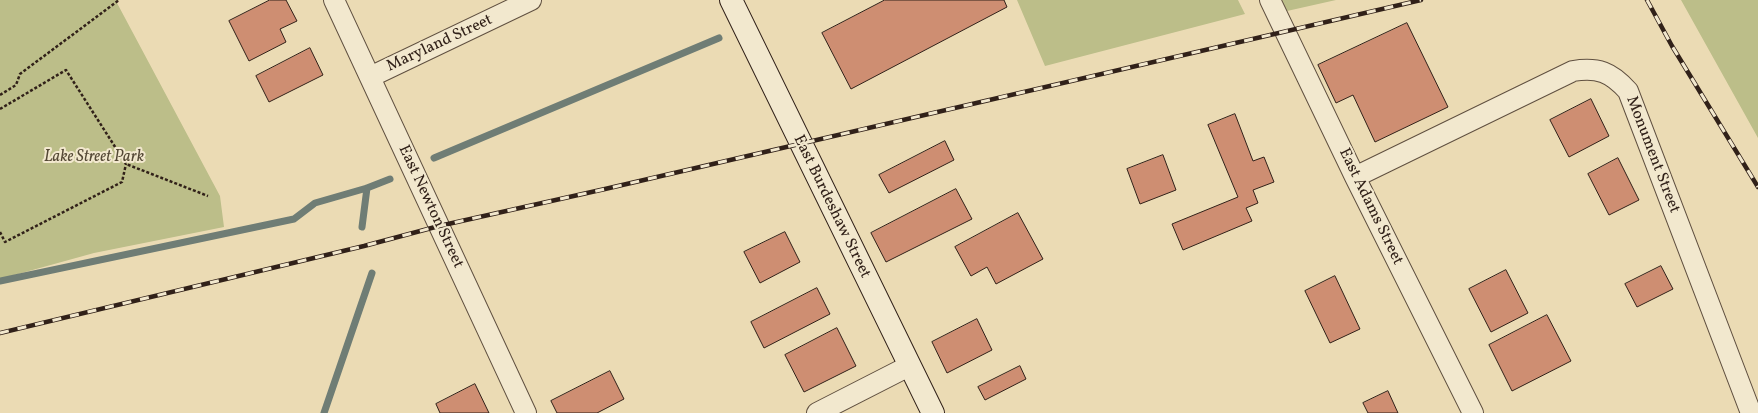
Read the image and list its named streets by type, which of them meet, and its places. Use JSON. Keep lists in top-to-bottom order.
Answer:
{
  "streets": {
    "street": [
      "Maryland Street",
      "Monument Street",
      "East Newton Street",
      "East Burdeshaw Street",
      "East Adams Street"
    ]
  },
  "crossings": [
    ["Maryland Street", "East Newton Street"],
    ["Monument Street", "East Adams Street"]
  ],
  "parks": ["Lake Street Park"]
}
